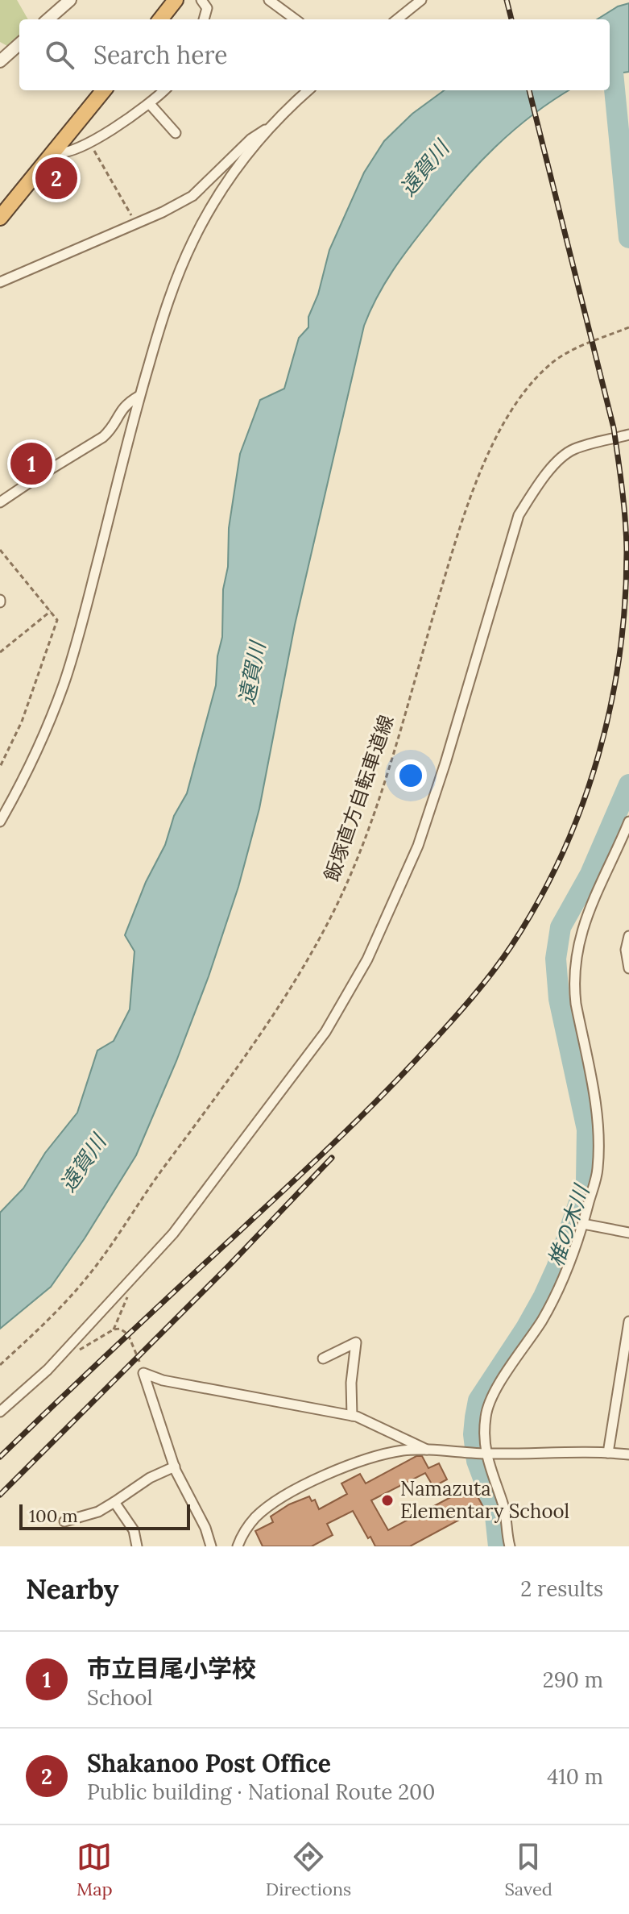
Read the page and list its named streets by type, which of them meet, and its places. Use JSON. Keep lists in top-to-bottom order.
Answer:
{
  "streets": {
    "path": ["飯塚直方自転車道線"]
  },
  "water": ["遠賀川", "椎の木川"],
  "places": ["Namazuta Elementary School"],
  "scale_bar": "100 m",
  "page": {
    "search": "Search here",
    "pins": ["2", "1"],
    "scale": "100 m",
    "heading": ["Nearby", "2 results"],
    "list": [
      {
        "mark": "1",
        "name": "市立目尾小学校",
        "note": "School",
        "value": "290 m"
      },
      {
        "mark": "2",
        "name": "Shakanoo Post Office",
        "note": "Public building · National Route 200",
        "value": "410 m"
      }
    ],
    "nav": ["Map", "Directions", "Saved"]
  }
}
